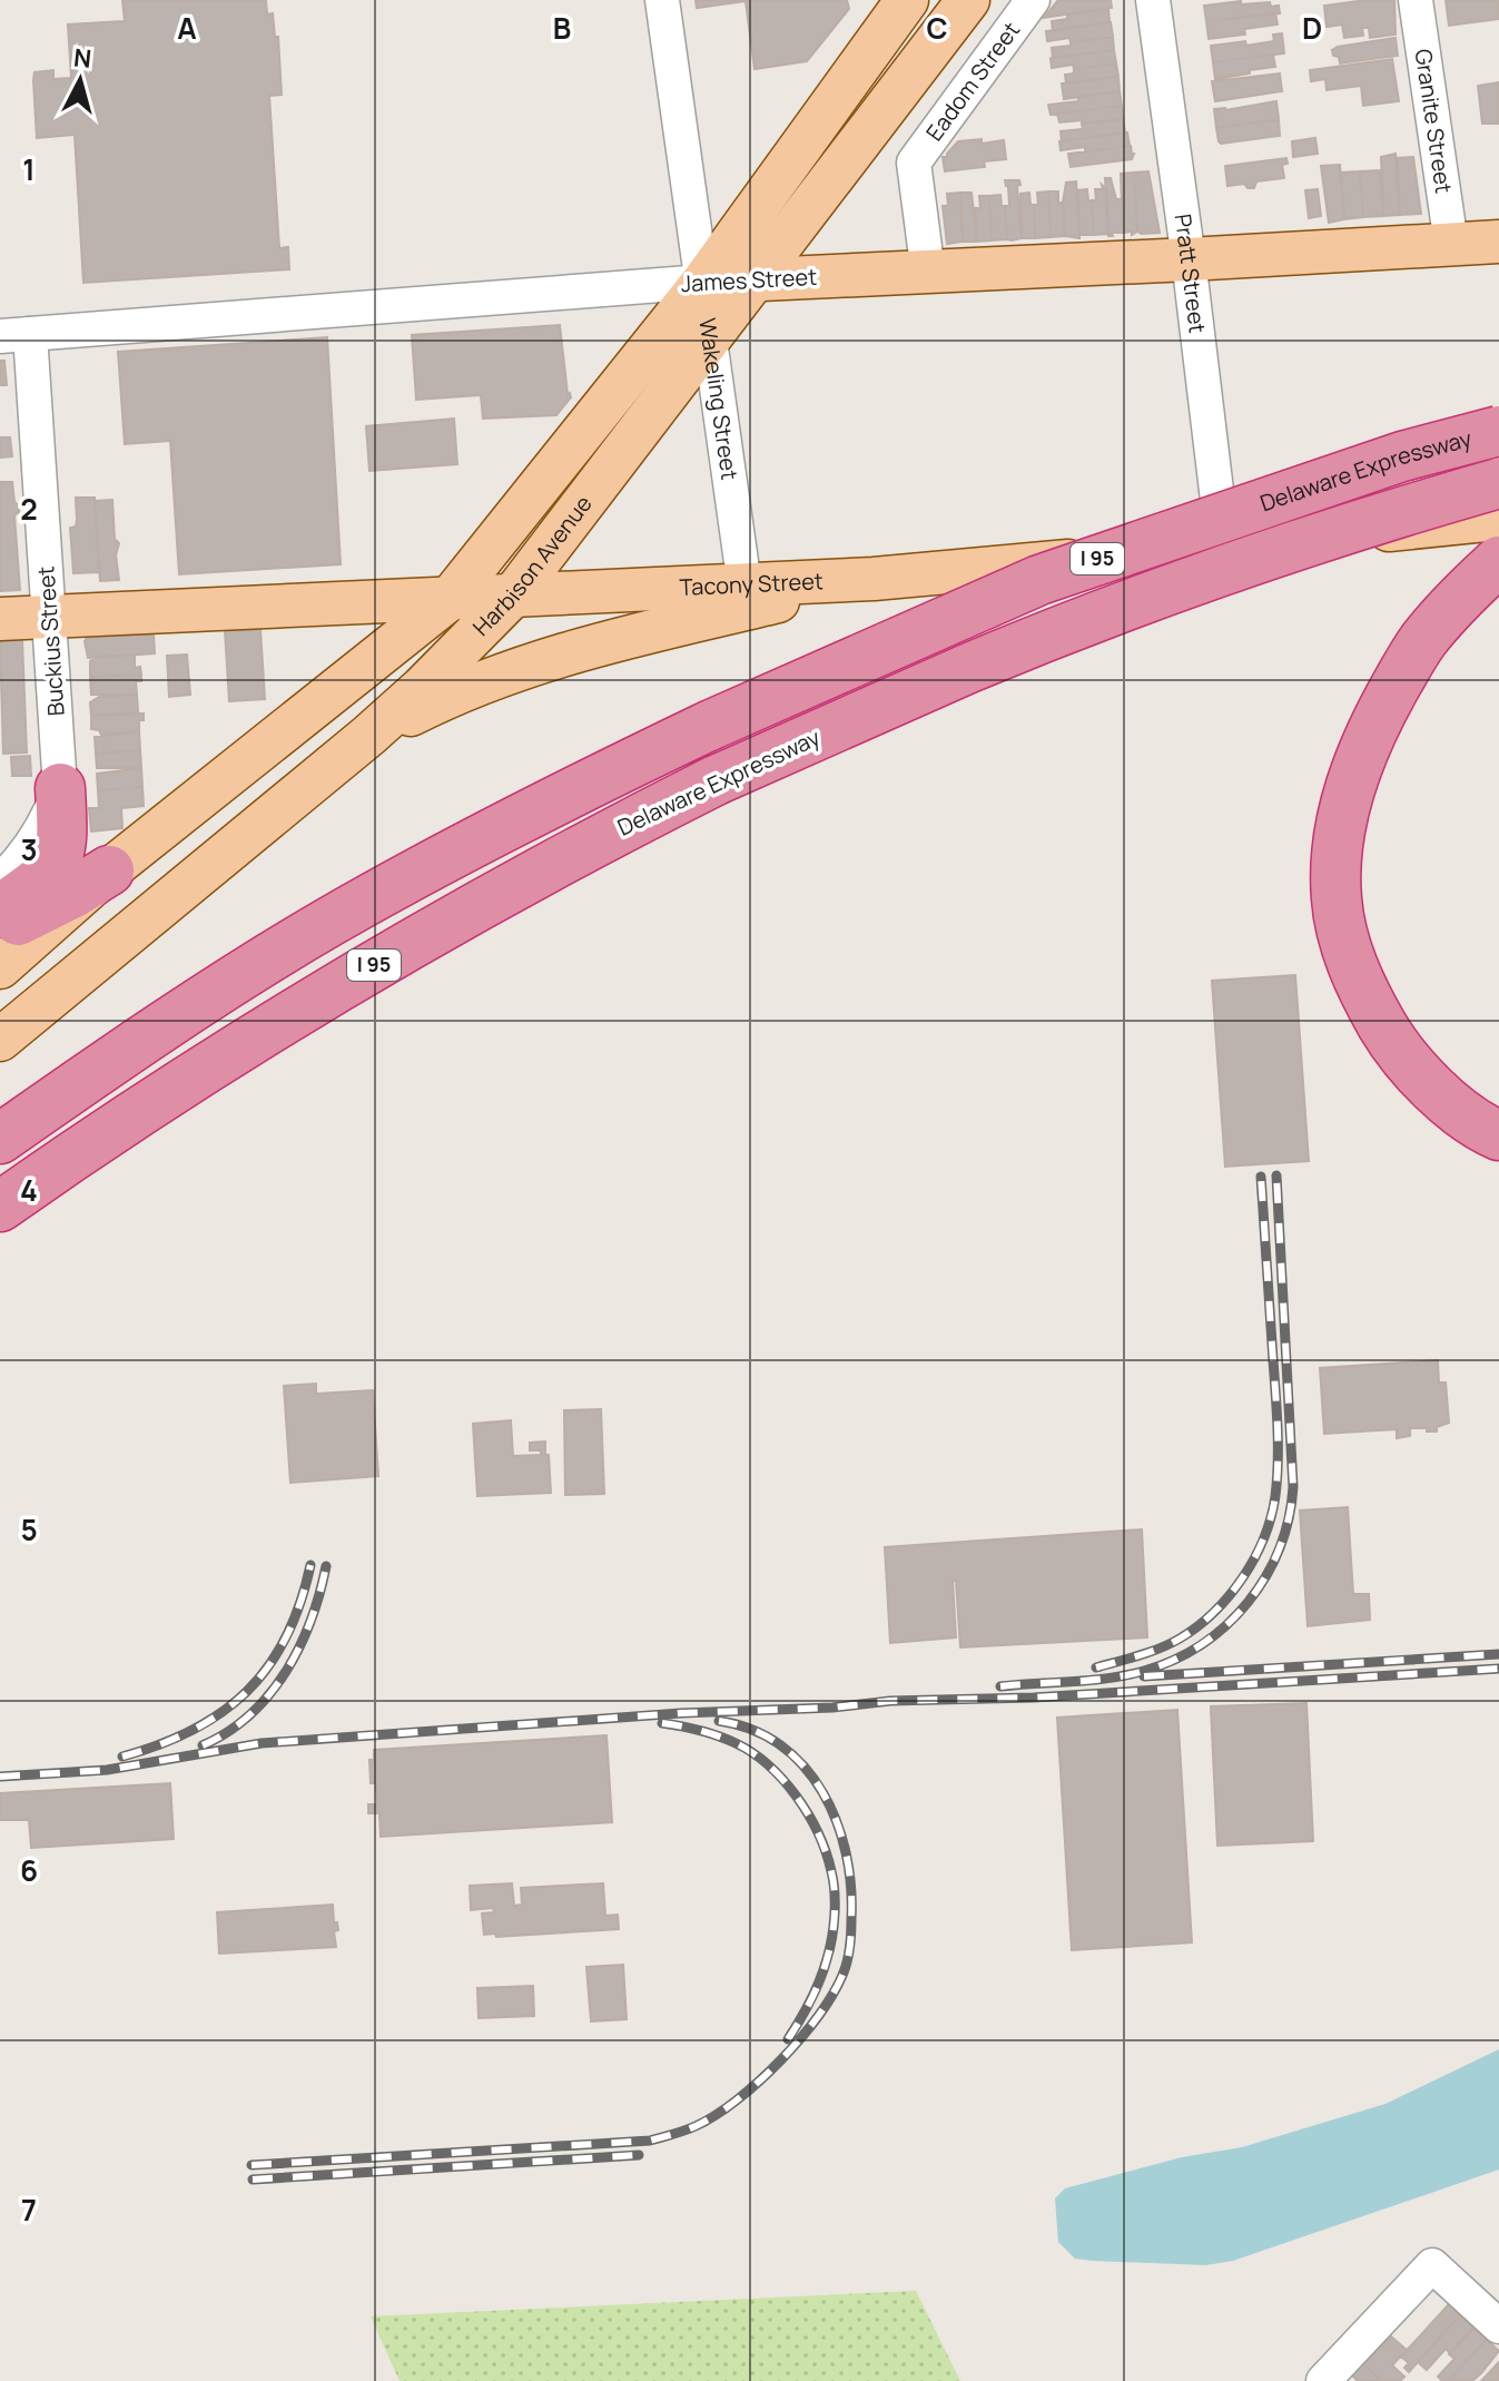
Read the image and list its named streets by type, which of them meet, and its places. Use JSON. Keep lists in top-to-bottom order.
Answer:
{
  "streets": {
    "highway": ["Delaware Expressway", "I 95"],
    "main road": ["James Street", "Harbison Avenue", "Tacony Street"],
    "street": [
      "Eadom Street",
      "Granite Street",
      "Pratt Street",
      "Wakeling Street",
      "Buckius Street"
    ]
  },
  "crossings": [
    ["Eadom Street", "James Street"],
    ["Granite Street", "James Street"],
    ["Pratt Street", "James Street"],
    ["Pratt Street", "Tacony Street"],
    ["James Street", "Wakeling Street"],
    ["James Street", "Harbison Avenue"],
    ["James Street", "Buckius Street"],
    ["Wakeling Street", "Harbison Avenue"],
    ["Wakeling Street", "Tacony Street"],
    ["Harbison Avenue", "Tacony Street"],
    ["Tacony Street", "Buckius Street"]
  ],
  "north": "top",
  "grid": {
    "columns": [
      "A",
      "B",
      "C",
      "D"
    ],
    "rows": [
      "1",
      "2",
      "3",
      "4",
      "5",
      "6",
      "7"
    ]
  }
}
